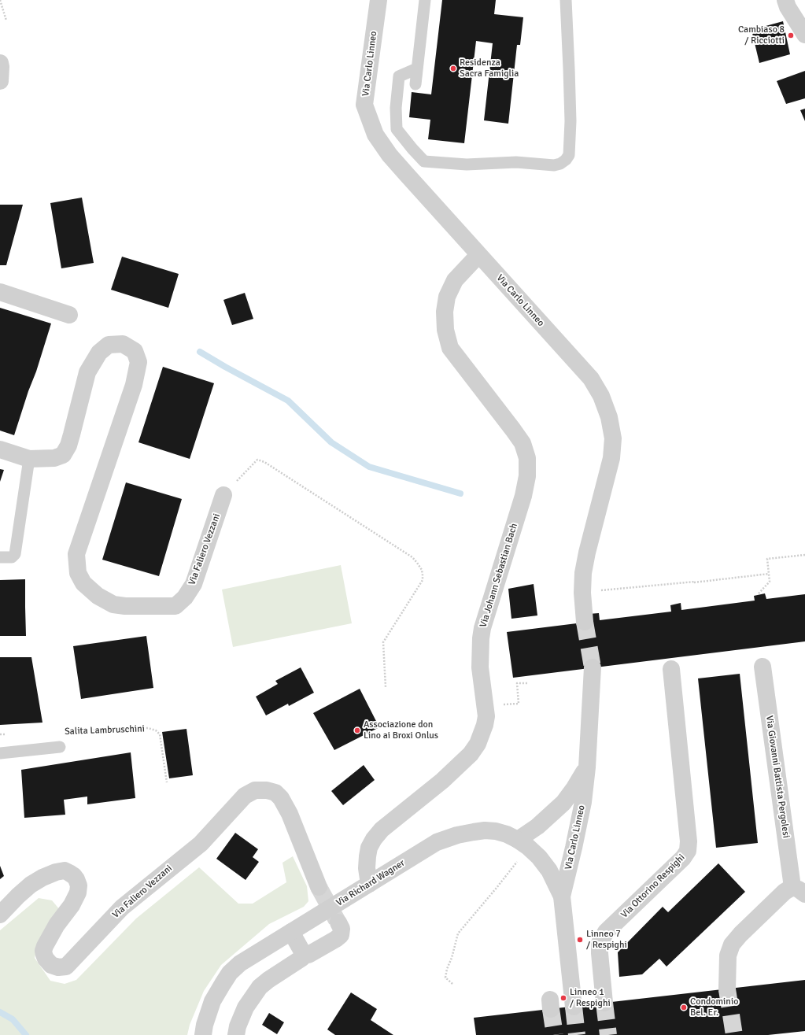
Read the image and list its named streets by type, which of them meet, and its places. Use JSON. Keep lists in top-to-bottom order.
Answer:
{
  "streets": {
    "street": [
      "Via Carlo Linneo",
      "Via Faliero Vezzani",
      "Via Johann Sebastian Bach",
      "Via Giovanni Battista Pergolesi",
      "Via Richard Wagner",
      "Via Ottorino Respighi"
    ],
    "path": ["Salita Lambruschini"]
  },
  "crossings": [
    ["Via Carlo Linneo", "Via Johann Sebastian Bach"],
    ["Via Carlo Linneo", "Via Richard Wagner"],
    ["Via Johann Sebastian Bach", "Via Richard Wagner"]
  ],
  "places": [
    "Cambiaso 8 / Ricciotti",
    "Residenza Sacra Famiglia",
    "Associazione don Lino ai Broxi Onlus",
    "Linneo 7 / Respighi",
    "Linneo 1 / Respighi",
    "Condominio Bel. Er."
  ]
}
